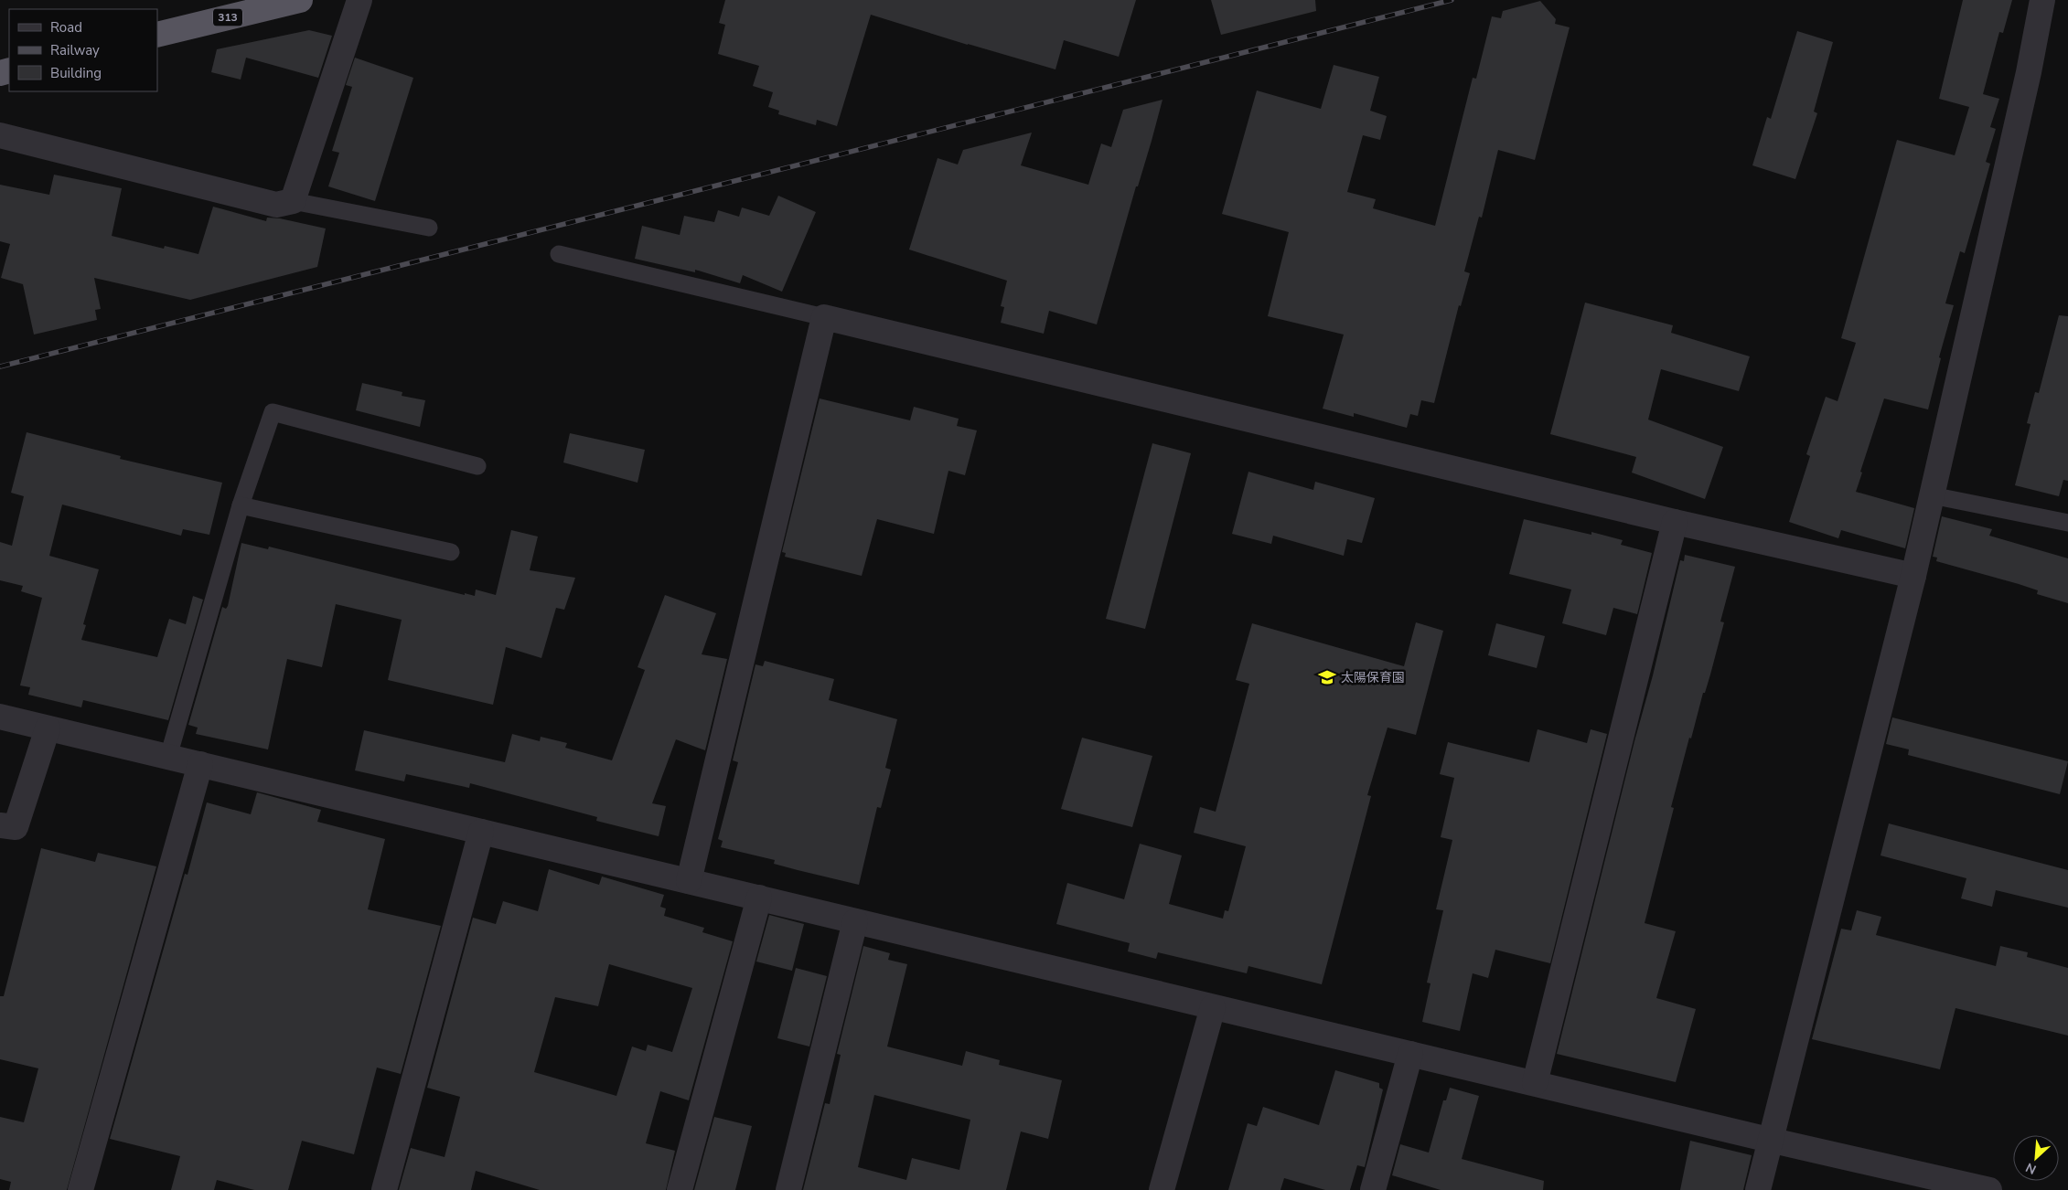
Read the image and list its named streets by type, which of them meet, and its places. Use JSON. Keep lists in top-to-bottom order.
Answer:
{
  "streets": {
    "highway": ["313"]
  },
  "places": {
    "school or university": ["太陽保育園"]
  },
  "legend": ["Road", "Railway", "Building"],
  "north": "bottom left"
}
